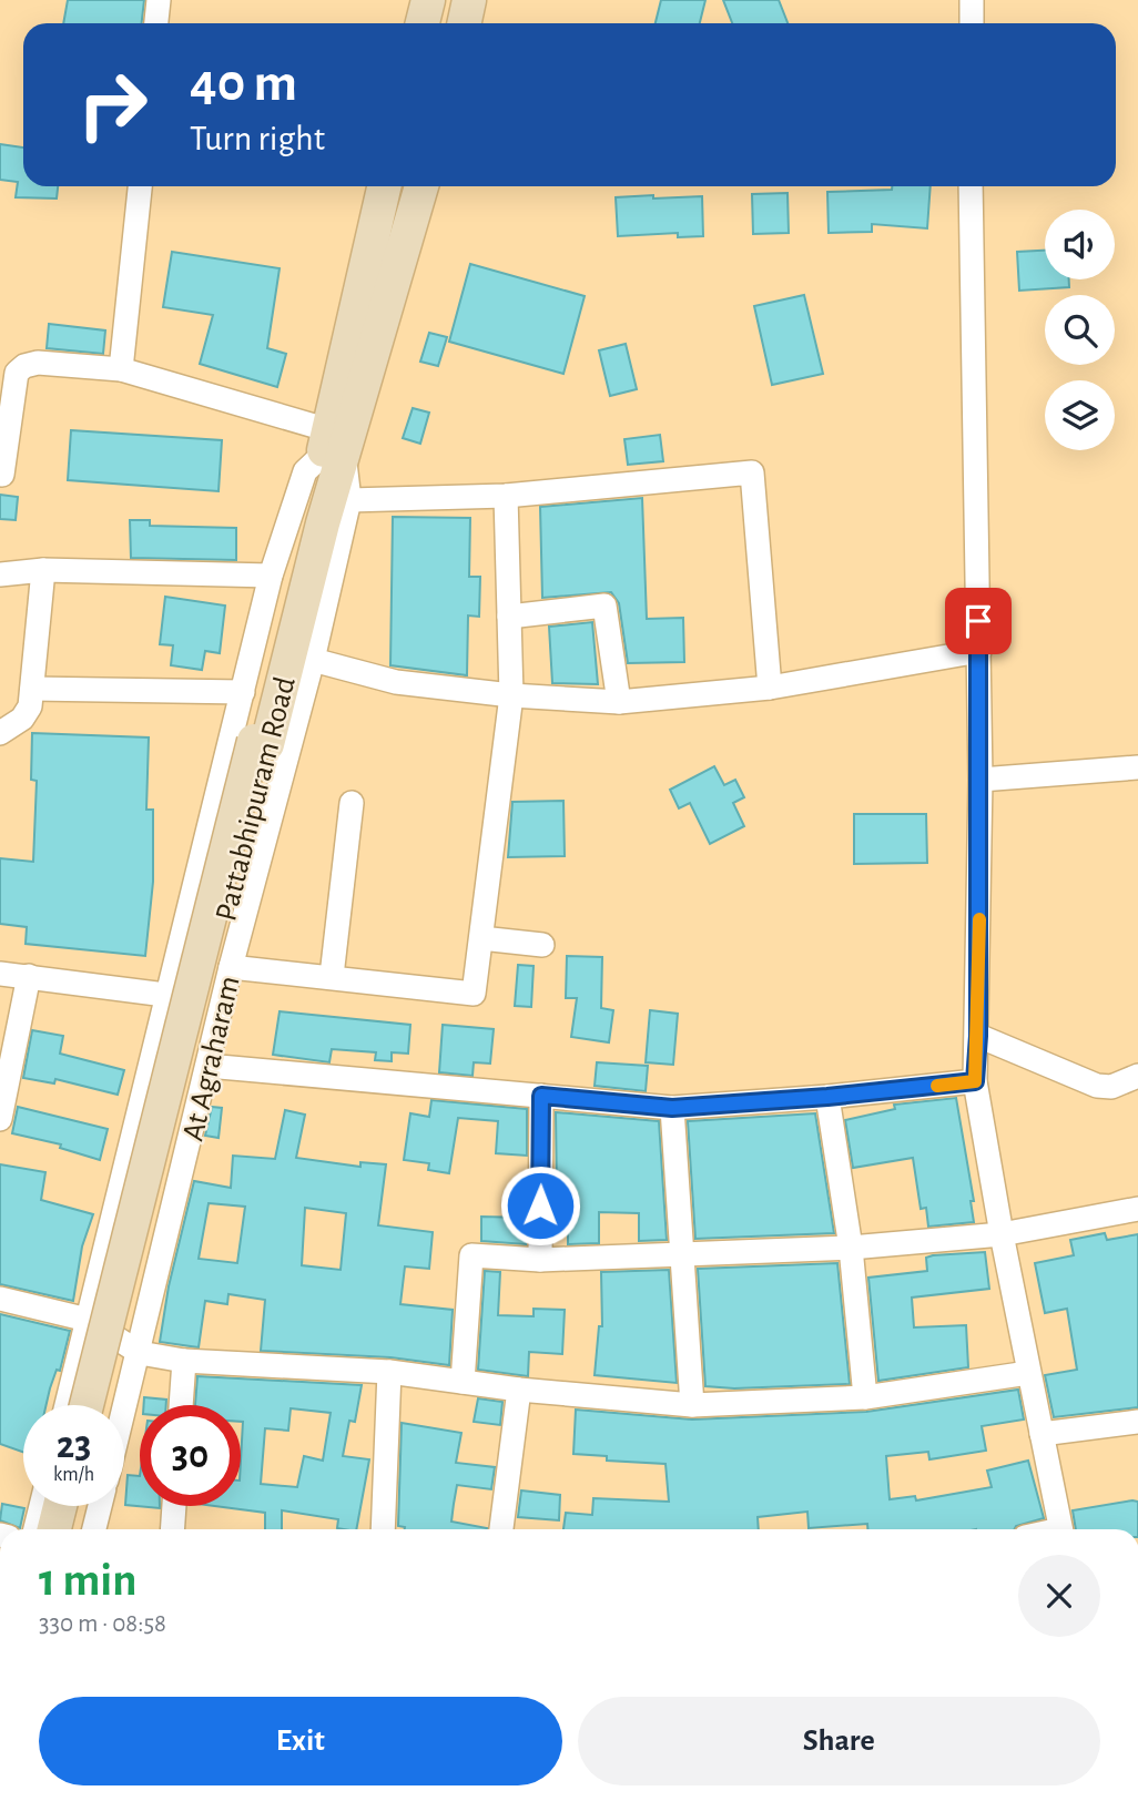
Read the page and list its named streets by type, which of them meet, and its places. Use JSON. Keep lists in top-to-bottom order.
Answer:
{
  "streets": {
    "street": ["Pattabhipuram Road", "At Agraharam"]
  },
  "crossings": [
    ["Pattabhipuram Road", "At Agraharam"]
  ],
  "page": {
    "turn": ["40 m", "Turn right"],
    "speed": "23 km/h",
    "limit": "30",
    "heading": ["1 min", "330 m · 08:58"],
    "buttons": ["Exit", "Share"]
  }
}
